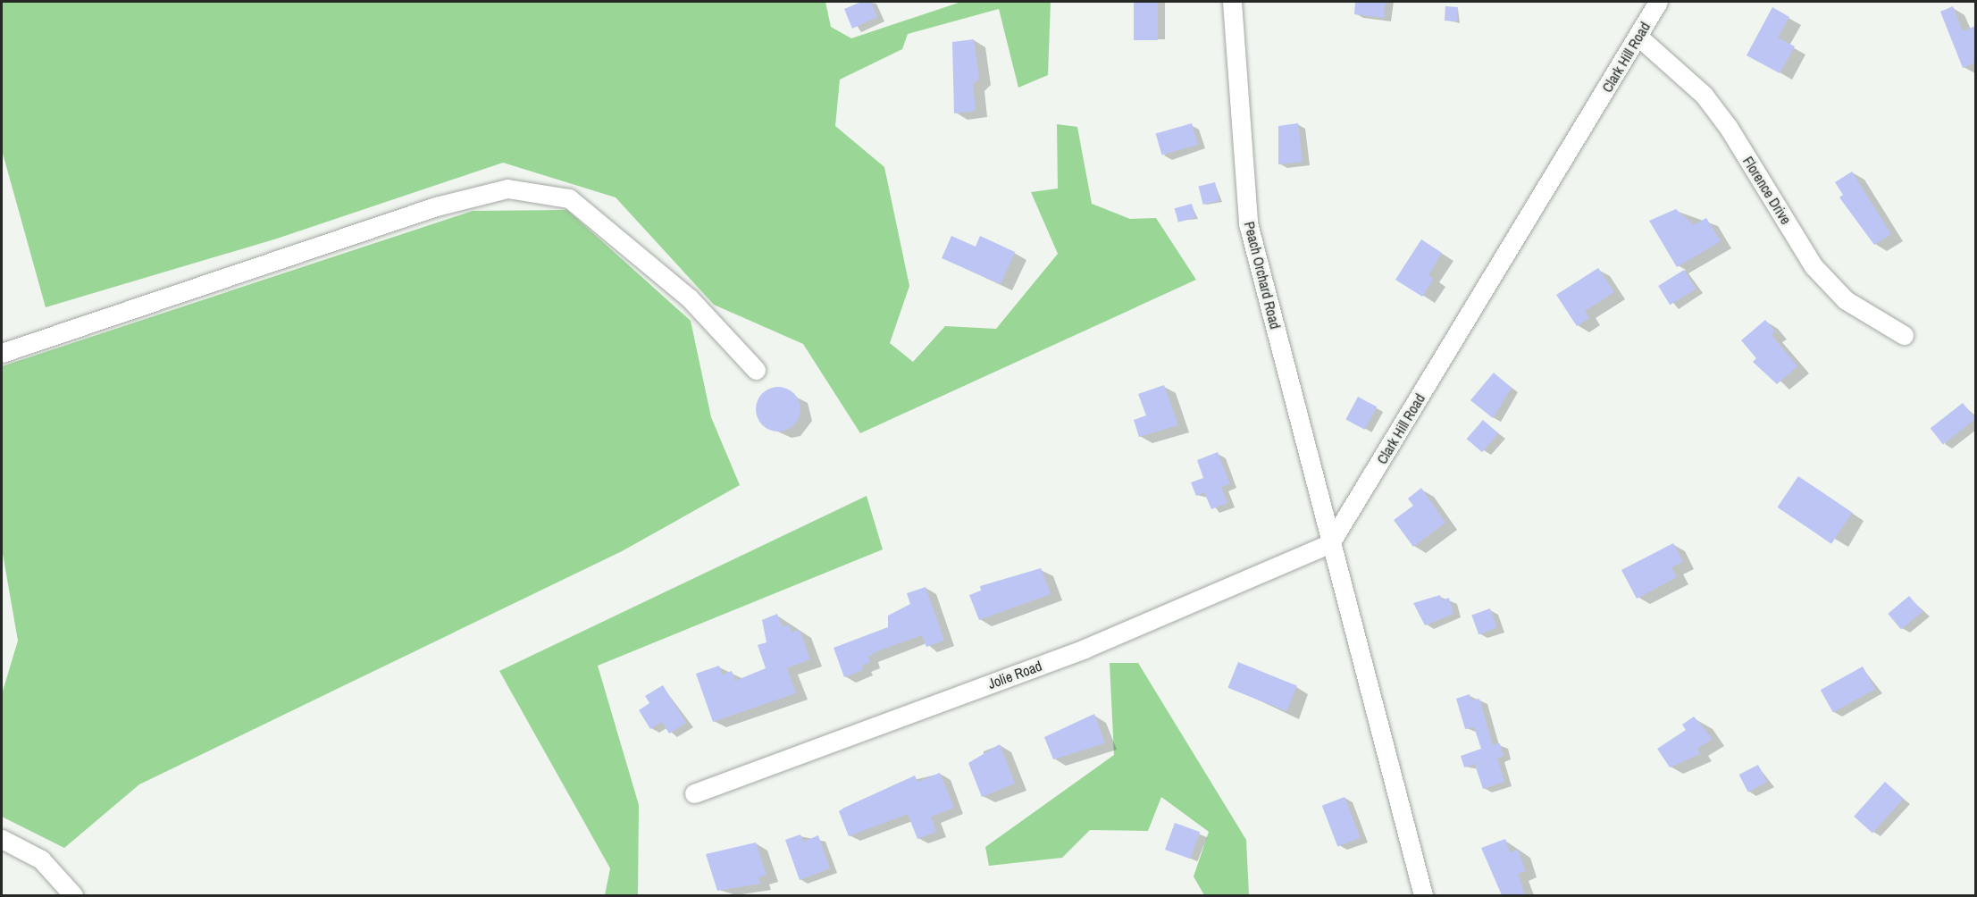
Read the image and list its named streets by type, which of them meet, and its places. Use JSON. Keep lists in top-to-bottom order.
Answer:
{
  "streets": {
    "street": [
      "Clark Hill Road",
      "Florence Drive",
      "Peach Orchard Road",
      "Jolie Road"
    ]
  },
  "crossings": [
    ["Clark Hill Road", "Florence Drive"],
    ["Clark Hill Road", "Peach Orchard Road"],
    ["Clark Hill Road", "Jolie Road"],
    ["Peach Orchard Road", "Jolie Road"]
  ]
}
